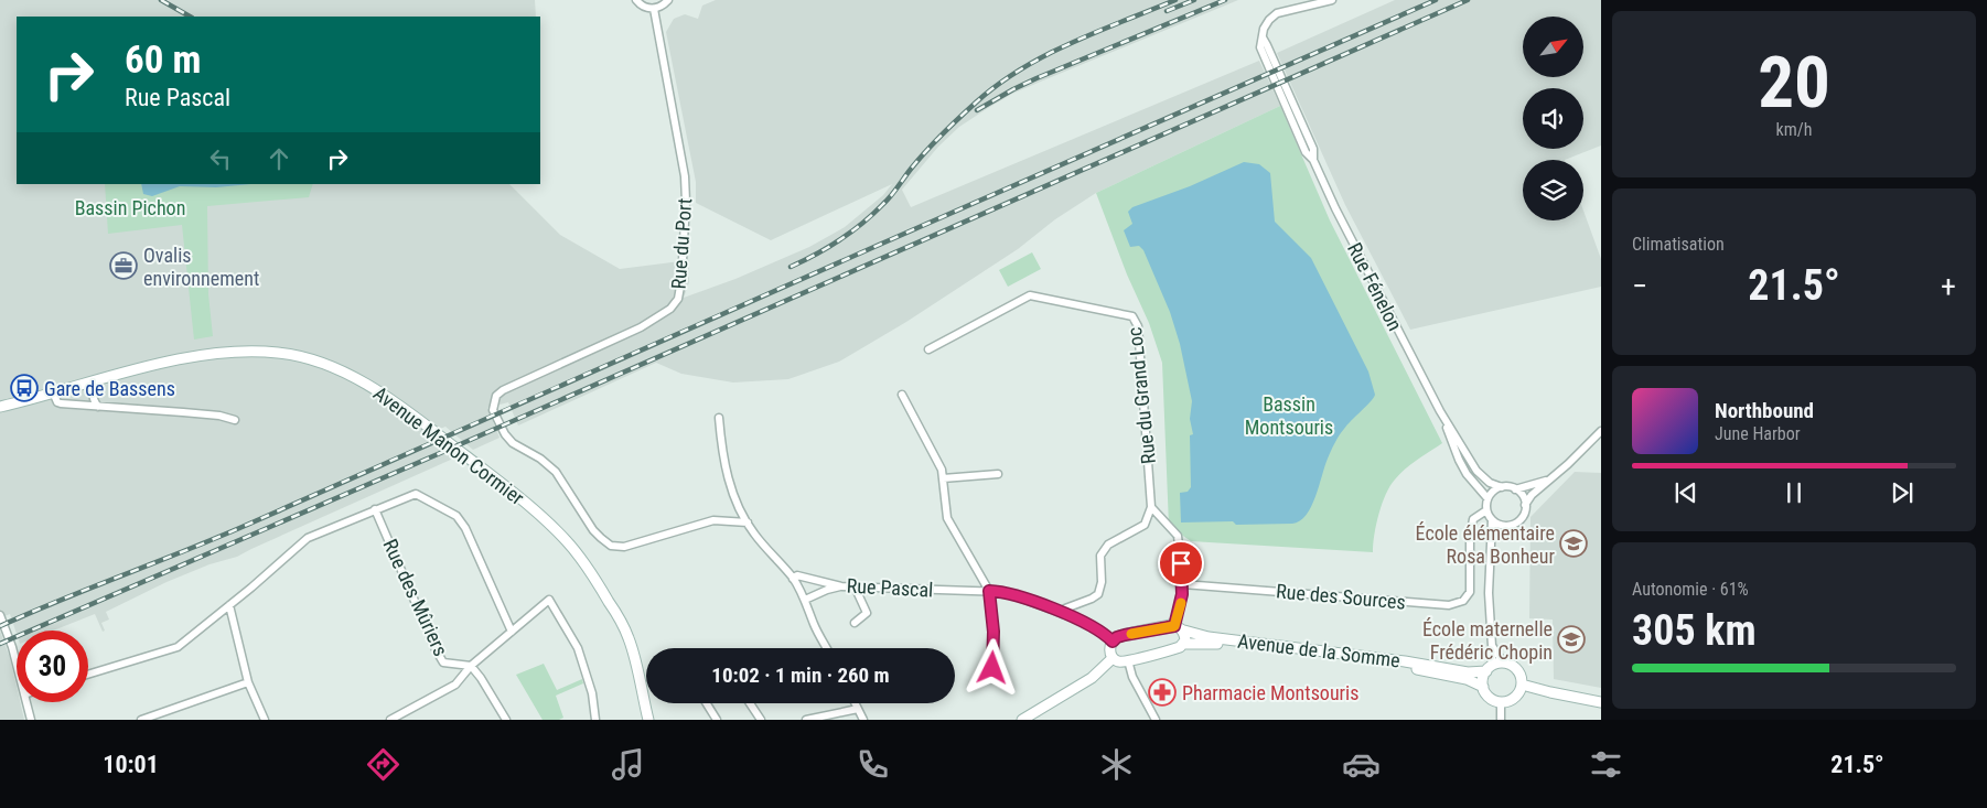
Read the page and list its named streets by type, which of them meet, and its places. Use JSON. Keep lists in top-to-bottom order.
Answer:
{
  "streets": {
    "street": [
      "Rue du Port",
      "Rue Fénelon",
      "Rue du Grand Loc",
      "Avenue Manon Cormier",
      "Rue Pascal",
      "Rue des Sources",
      "Rue des Mûriers",
      "Avenue de la Somme"
    ]
  },
  "crossings": [
    ["Rue Fénelon", "Rue des Sources"]
  ],
  "parks": ["Bassin Pichon", "Bassin Montsouris"],
  "places": {
    "office": ["Ovalis environnement"],
    "bus stop": ["Gare de Bassens"],
    "school or university": ["École élémentaire Rosa Bonheur", "École maternelle Frédéric Chopin"],
    "pharmacy": ["Pharmacie Montsouris"]
  },
  "north": "top right",
  "page": {
    "tile": [
      ["20", "km/h"],
      "Climatisation",
      ["Autonomie · 61%", "305 km"]
    ],
    "turn": ["60 m", "Rue Pascal"],
    "heat": ["−", "21.5°", "+"],
    "song": ["Northbound", "June Harbor"],
    "limit": "30",
    "trip": "10:02 · 1 min · 260 m",
    "tabs": ["10:01", "21.5°"]
  }
}
